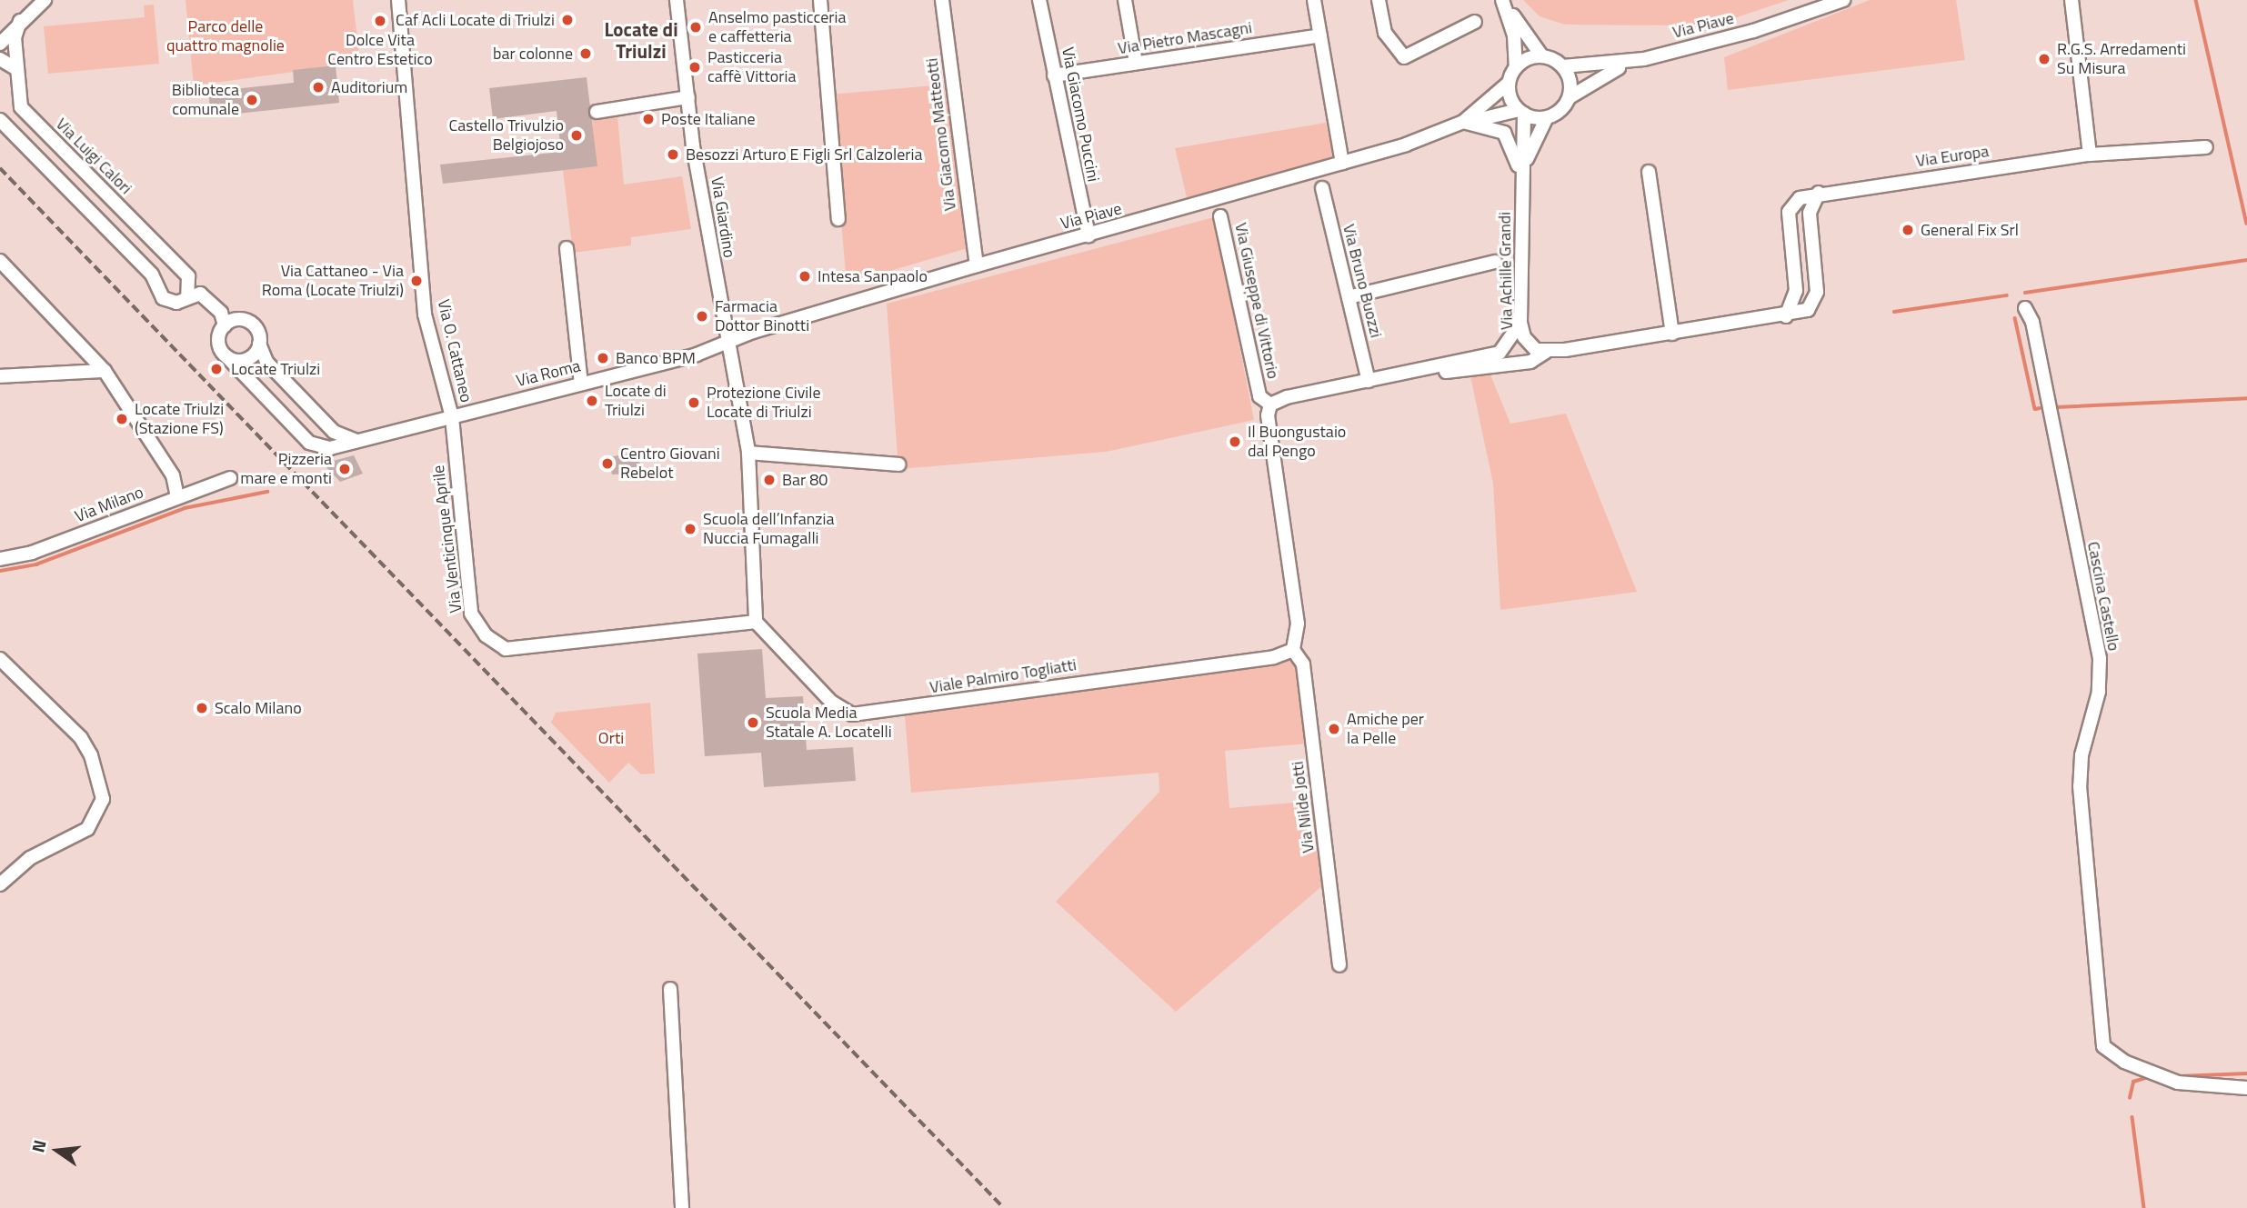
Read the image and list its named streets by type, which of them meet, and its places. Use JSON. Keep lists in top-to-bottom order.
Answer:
{
  "streets": {
    "street": [
      "Via Piave",
      "Via Pietro Mascagni",
      "Via Giacomo Puccini",
      "Via Giacomo Matteotti",
      "Via Luigi Calori",
      "Via Europa",
      "Via Giardino",
      "Via Achille Grandi",
      "Via Bruno Buozzi",
      "Via Giuseppe di Vittorio",
      "Via O. Cattaneo",
      "Via Roma",
      "Via Milano",
      "Via Venticinque Aprile",
      "Cascina Castello",
      "Viale Palmiro Togliatti",
      "Via Nilde Jotti"
    ]
  },
  "crossings": [
    ["Via Piave", "Via Giacomo Puccini"],
    ["Via Piave", "Via Giacomo Matteotti"],
    ["Via Piave", "Via Giardino"],
    ["Via Piave", "Via Achille Grandi"],
    ["Via Piave", "Via Roma"],
    ["Via Pietro Mascagni", "Via Giacomo Puccini"],
    ["Via Giardino", "Via Roma"],
    ["Via Giardino", "Via Venticinque Aprile"],
    ["Via Giardino", "Viale Palmiro Togliatti"],
    ["Via Giuseppe di Vittorio", "Viale Palmiro Togliatti"],
    ["Via Giuseppe di Vittorio", "Via Nilde Jotti"],
    ["Via O. Cattaneo", "Via Roma"],
    ["Via O. Cattaneo", "Via Venticinque Aprile"],
    ["Via Roma", "Via Venticinque Aprile"],
    ["Via Venticinque Aprile", "Viale Palmiro Togliatti"],
    ["Viale Palmiro Togliatti", "Via Nilde Jotti"]
  ],
  "districts": ["Locate di Triulzi"],
  "parks": ["Parco delle quattro magnolie", "Orti"],
  "places": [
    "Caf Acli Locate di Triulzi",
    "Dolce Vita Centro Estetico",
    "Anselmo pasticceria e caffetteria",
    "bar colonne",
    "R.G.S. Arredamenti Su Misura",
    "Pasticceria caffè Vittoria",
    "Auditorium",
    "Biblioteca comunale",
    "Poste Italiane",
    "Castello Trivulzio Belgiojoso",
    "Besozzi Arturo E Figli Srl Calzoleria",
    "General Fix Srl",
    "Intesa Sanpaolo",
    "Via Cattaneo - Via Roma (Locate Triulzi)",
    "Farmacia Dottor Binotti",
    "Banco BPM",
    "Locate Triulzi",
    "Locate di Triulzi",
    "Protezione Civile Locate di Triulzi",
    "Locate Triulzi (Stazione FS)",
    "Il Buongustaio dal Pengo",
    "Centro Giovani Rebelot",
    "Pizzeria mare e monti",
    "Bar 80",
    "Scuola dell’Infanzia Nuccia Fumagalli",
    "Scalo Milano",
    "Scuola Media Statale A. Locatelli",
    "Amiche per la Pelle"
  ],
  "north": "left"
}
